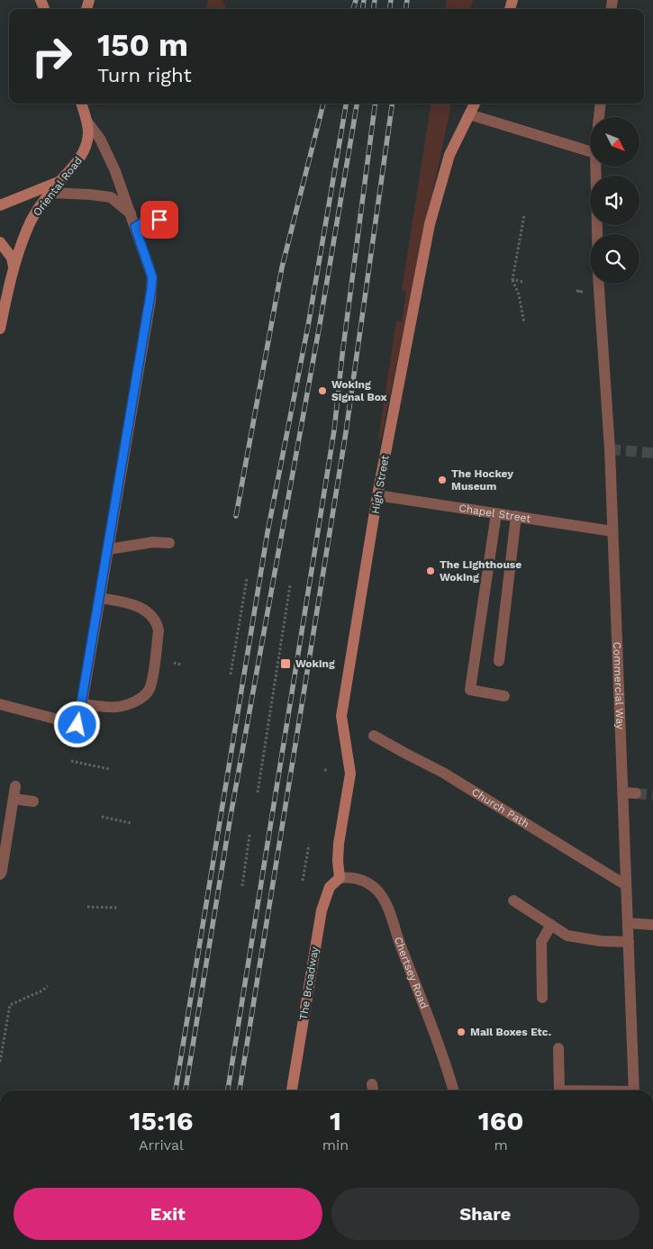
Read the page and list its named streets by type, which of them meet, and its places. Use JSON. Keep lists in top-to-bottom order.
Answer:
{
  "streets": {
    "street": [
      "Oriental Road",
      "High Street",
      "Chapel Street",
      "Commercial Way",
      "Church Path",
      "Chertsey Road",
      "The Broadway"
    ]
  },
  "crossings": [
    ["High Street", "Chapel Street"],
    ["High Street", "Chertsey Road"],
    ["High Street", "The Broadway"],
    ["Chapel Street", "Commercial Way"],
    ["Commercial Way", "Church Path"],
    ["Chertsey Road", "The Broadway"]
  ],
  "places": {
    "other": [
      "Woking Signal Box",
      "The Hockey Museum",
      "The Lighthouse Woking",
      "Mail Boxes Etc."
    ],
    "transit": ["Woking"]
  },
  "north": "bottom right",
  "page": {
    "turn": ["150 m", "Turn right"],
    "eta": [
      "15:16",
      "Arrival",
      "1",
      "min",
      "160",
      "m"
    ],
    "buttons": ["Exit", "Share"]
  }
}
